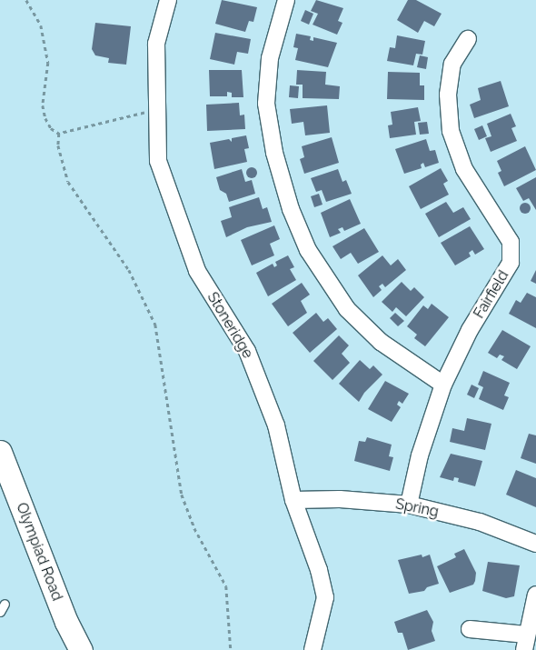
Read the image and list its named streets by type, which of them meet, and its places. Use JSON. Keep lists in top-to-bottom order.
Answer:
{
  "streets": {
    "main road": ["Olympiad Road"],
    "street": ["Fairfield", "Stoneridge", "Spring"]
  },
  "crossings": [
    ["Fairfield", "Spring"],
    ["Stoneridge", "Spring"]
  ]
}
